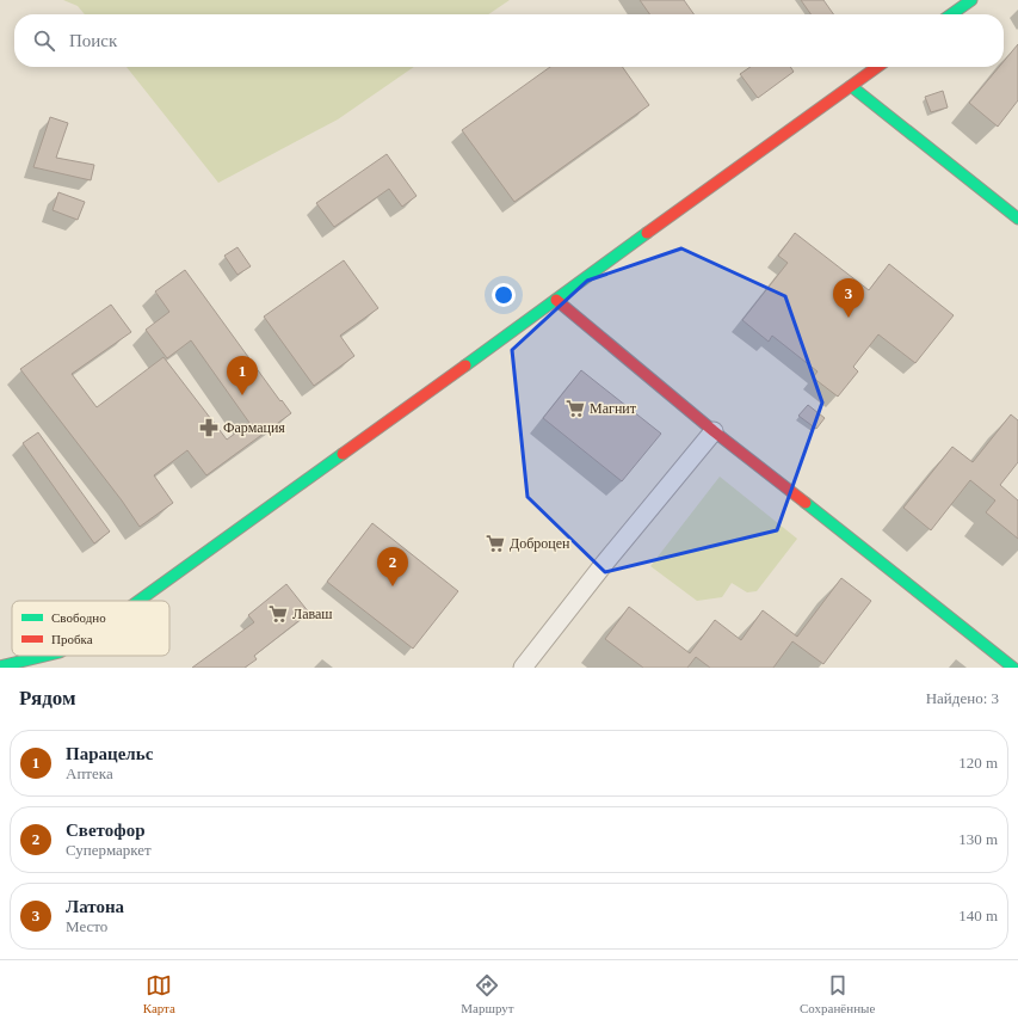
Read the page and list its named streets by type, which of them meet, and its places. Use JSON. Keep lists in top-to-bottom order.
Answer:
{
  "places": {
    "supermarket": ["Магнит", "Доброцен", "Лаваш"],
    "pharmacy": ["Фармация"]
  },
  "legend": ["Свободно", "Пробка"],
  "page": {
    "search": "Поиск",
    "pins": ["3", "1", "2"],
    "heading": ["Рядом", "Найдено: 3"],
    "list": [
      {
        "mark": "1",
        "name": "Парацельс",
        "note": "Аптека",
        "value": "120 m"
      },
      {
        "mark": "2",
        "name": "Светофор",
        "note": "Супермаркет",
        "value": "130 m"
      },
      {
        "mark": "3",
        "name": "Латона",
        "note": "Место",
        "value": "140 m"
      }
    ],
    "nav": ["Карта", "Маршрут", "Сохранённые"]
  }
}
